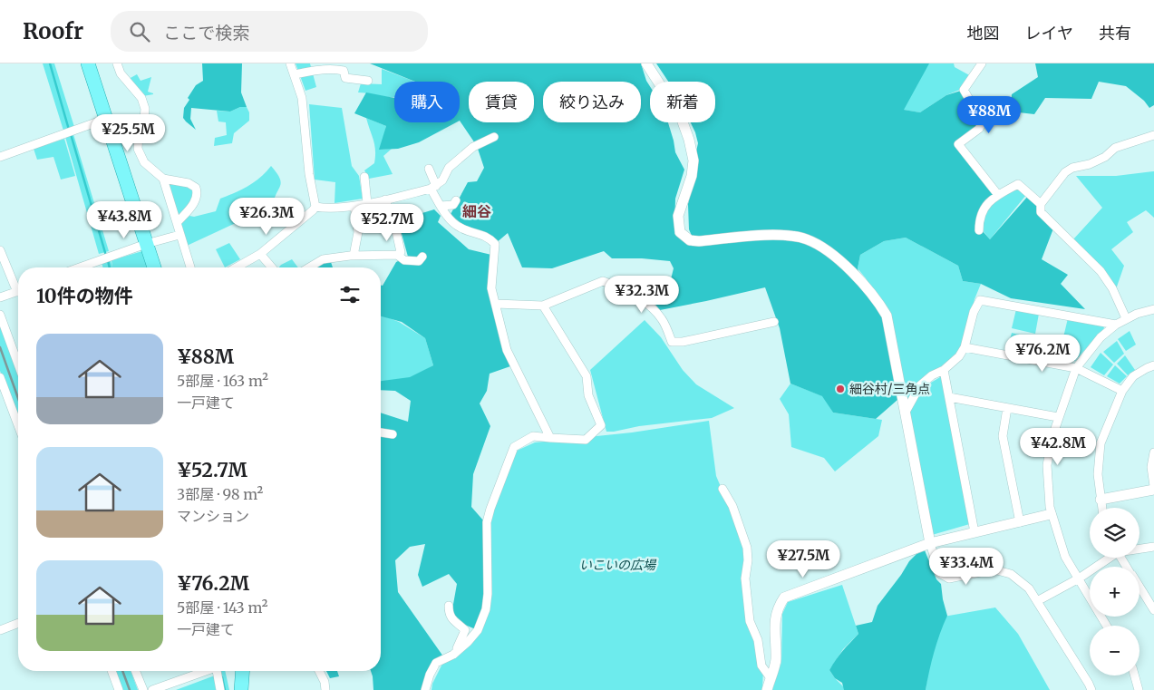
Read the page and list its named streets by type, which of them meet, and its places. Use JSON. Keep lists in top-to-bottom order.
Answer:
{
  "districts": ["細谷"],
  "parks": ["いこいの広場"],
  "places": ["細谷村/三角点"],
  "page": {
    "header": "Roofr",
    "search": "ここで検索",
    "nav": ["地図", "レイヤ", "共有"],
    "chip": [
      "購入",
      "賃貸",
      "絞り込み",
      "新着"
    ],
    "price": [
      "¥88M",
      "¥25.5M",
      "¥26.3M",
      "¥43.8M",
      "¥52.7M",
      "¥32.3M",
      "¥76.2M",
      "¥42.8M",
      "¥27.5M",
      "¥33.4M"
    ],
    "heading": "10件の物件",
    "list": [
      {
        "name": "¥88M",
        "note": "5部屋 · 163 m² · 一戸建て"
      },
      {
        "name": "¥52.7M",
        "note": "3部屋 · 98 m² · マンション"
      },
      {
        "name": "¥76.2M",
        "note": "5部屋 · 143 m² · 一戸建て"
      }
    ],
    "map_buttons": ["+", "−"]
  }
}
